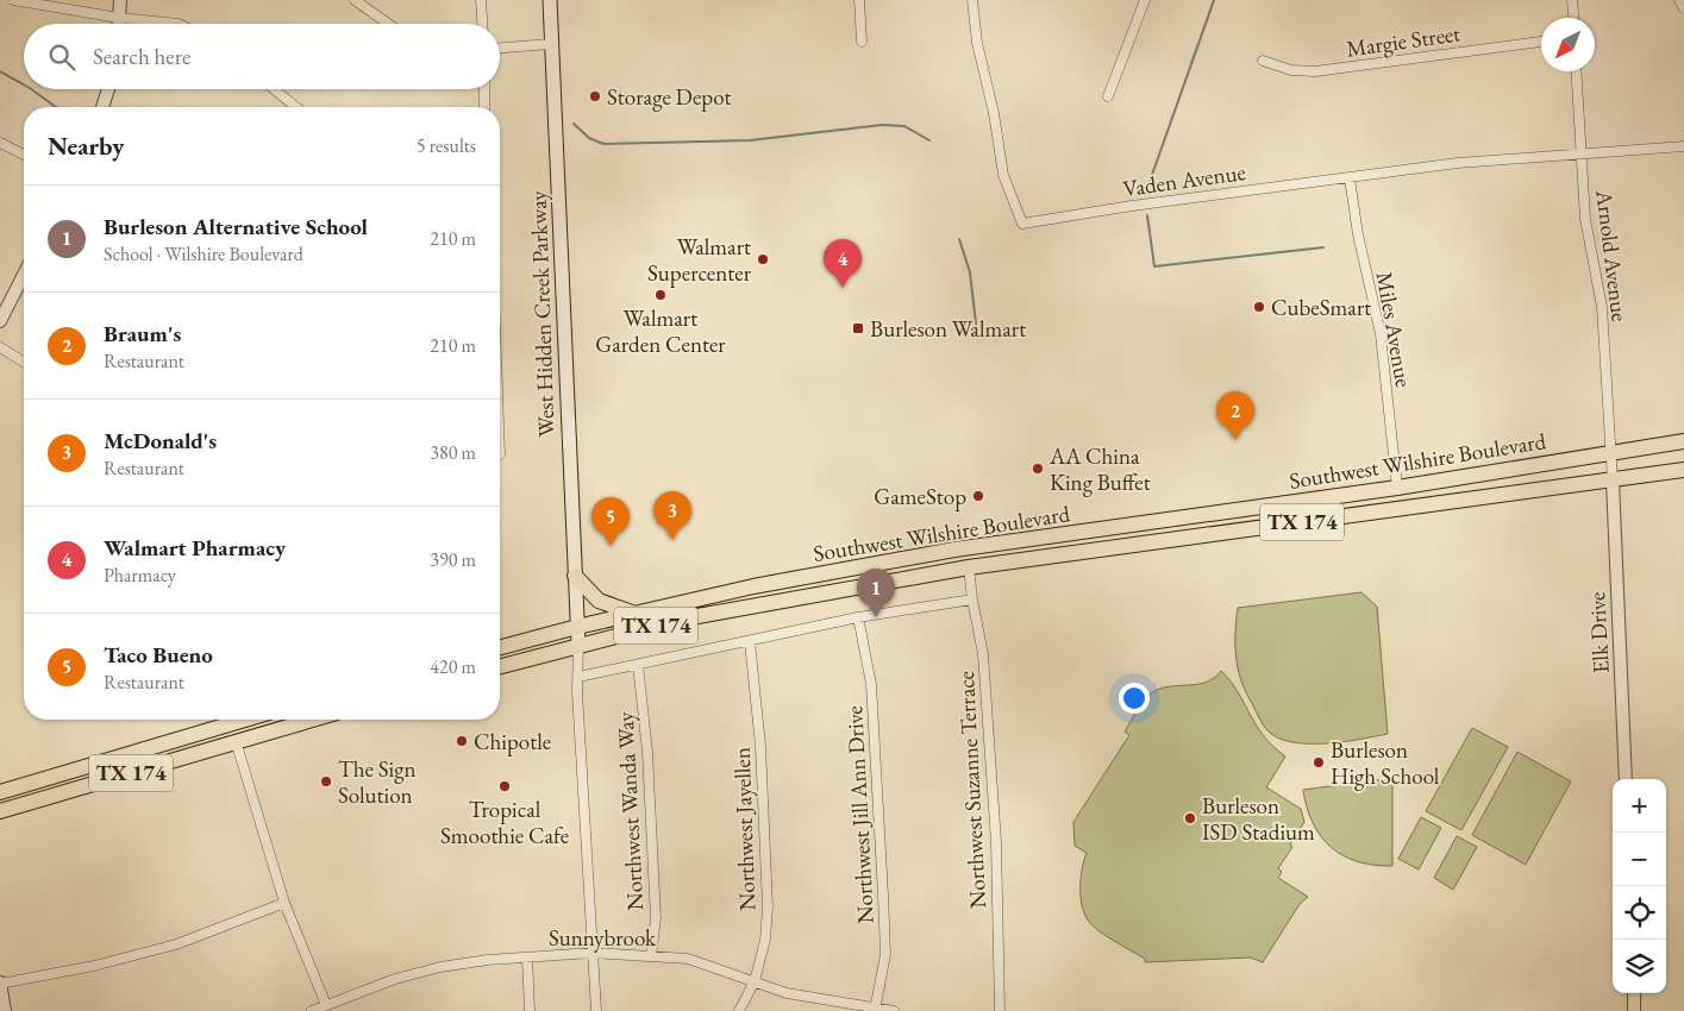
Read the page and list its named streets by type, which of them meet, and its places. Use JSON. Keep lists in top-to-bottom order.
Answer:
{
  "streets": {
    "main road": ["West Hidden Creek Parkway", "Southwest Wilshire Boulevard", "TX 174"],
    "street": [
      "Margie Street",
      "Vaden Avenue",
      "Arnold Avenue",
      "Miles Avenue",
      "Elk Drive",
      "Northwest Suzanne Terrace",
      "Northwest Wanda Way",
      "Northwest Jill Ann Drive",
      "Northwest Jayellen",
      "Sunnybrook"
    ]
  },
  "crossings": [
    ["Vaden Avenue", "Arnold Avenue"],
    ["Vaden Avenue", "Miles Avenue"],
    ["Arnold Avenue", "Southwest Wilshire Boulevard"],
    ["Arnold Avenue", "Elk Drive"],
    ["West Hidden Creek Parkway", "Southwest Wilshire Boulevard"],
    ["Miles Avenue", "Southwest Wilshire Boulevard"],
    ["Southwest Wilshire Boulevard", "Elk Drive"],
    ["Southwest Wilshire Boulevard", "Northwest Suzanne Terrace"],
    ["Northwest Wanda Way", "Sunnybrook"],
    ["Northwest Jill Ann Drive", "Sunnybrook"],
    ["Northwest Jayellen", "Sunnybrook"]
  ],
  "places": {
    "other": [
      "Storage Depot",
      "Walmart Supercenter",
      "Walmart Garden Center",
      "CubeSmart",
      "AA China King Buffet",
      "GameStop",
      "Chipotle",
      "Burleson High School",
      "The Sign Solution",
      "Tropical Smoothie Cafe",
      "Burleson ISD Stadium"
    ],
    "transit": ["Burleson Walmart"]
  },
  "north": "bottom left",
  "page": {
    "search": "Search here",
    "heading": ["Nearby", "5 results"],
    "list": [
      {
        "mark": "1",
        "name": "Burleson Alternative School",
        "note": "School · Wilshire Boulevard",
        "value": "210 m"
      },
      {
        "mark": "2",
        "name": "Braum's",
        "note": "Restaurant",
        "value": "210 m"
      },
      {
        "mark": "3",
        "name": "McDonald's",
        "note": "Restaurant",
        "value": "380 m"
      },
      {
        "mark": "4",
        "name": "Walmart Pharmacy",
        "note": "Pharmacy",
        "value": "390 m"
      },
      {
        "mark": "5",
        "name": "Taco Bueno",
        "note": "Restaurant",
        "value": "420 m"
      }
    ],
    "pins": [
      "4",
      "2",
      "3",
      "5",
      "1"
    ],
    "map_buttons": ["+", "−"]
  }
}
